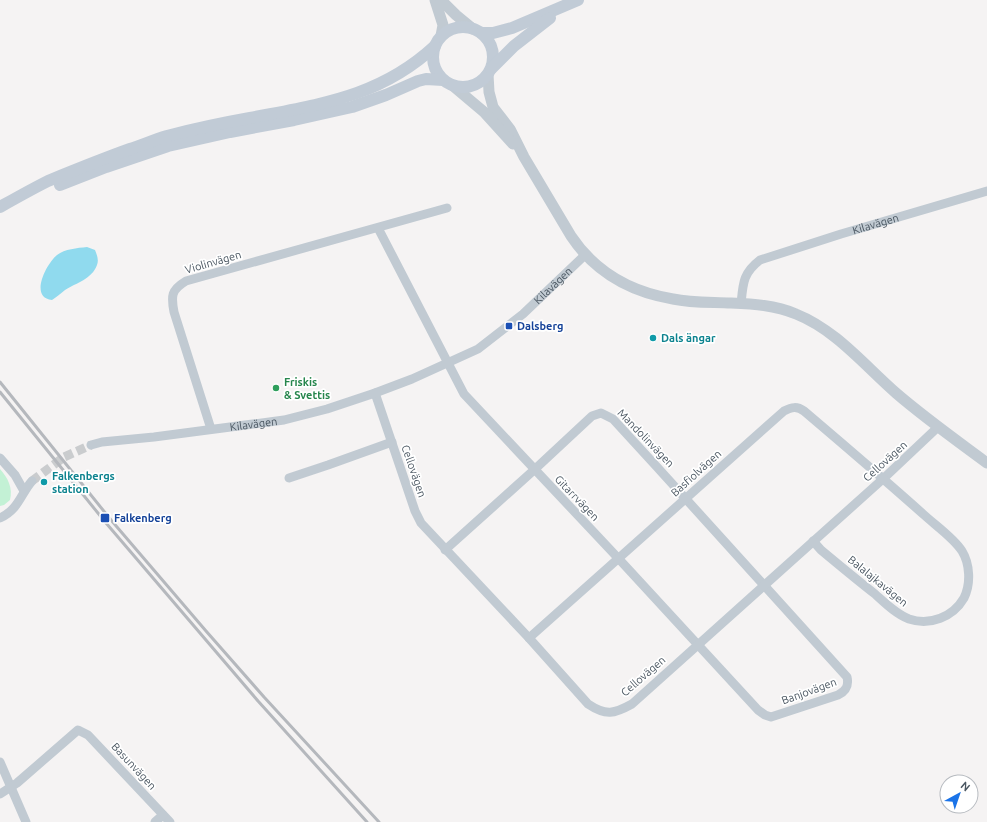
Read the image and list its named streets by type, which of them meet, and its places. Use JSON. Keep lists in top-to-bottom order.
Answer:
{
  "streets": {
    "street": [
      "Kilavägen",
      "Violinvägen",
      "Mandolinvägen",
      "Cellovägen",
      "Basfiolvägen",
      "Gitarrvägen",
      "Balalajkavägen",
      "Banjovägen",
      "Basunvägen"
    ]
  },
  "crossings": [
    ["Kilavägen", "Violinvägen"],
    ["Kilavägen", "Cellovägen"],
    ["Kilavägen", "Gitarrvägen"],
    ["Mandolinvägen", "Cellovägen"],
    ["Mandolinvägen", "Basfiolvägen"],
    ["Mandolinvägen", "Gitarrvägen"],
    ["Mandolinvägen", "Banjovägen"],
    ["Cellovägen", "Basfiolvägen"],
    ["Cellovägen", "Gitarrvägen"],
    ["Cellovägen", "Balalajkavägen"],
    ["Cellovägen", "Banjovägen"],
    ["Basfiolvägen", "Gitarrvägen"],
    ["Basfiolvägen", "Balalajkavägen"],
    ["Gitarrvägen", "Banjovägen"]
  ],
  "places": {
    "transit": ["Dalsberg", "Falkenberg"],
    "other": ["Dals ängar", "Friskis & Svettis", "Falkenbergs station"]
  },
  "north": "top right"
}
